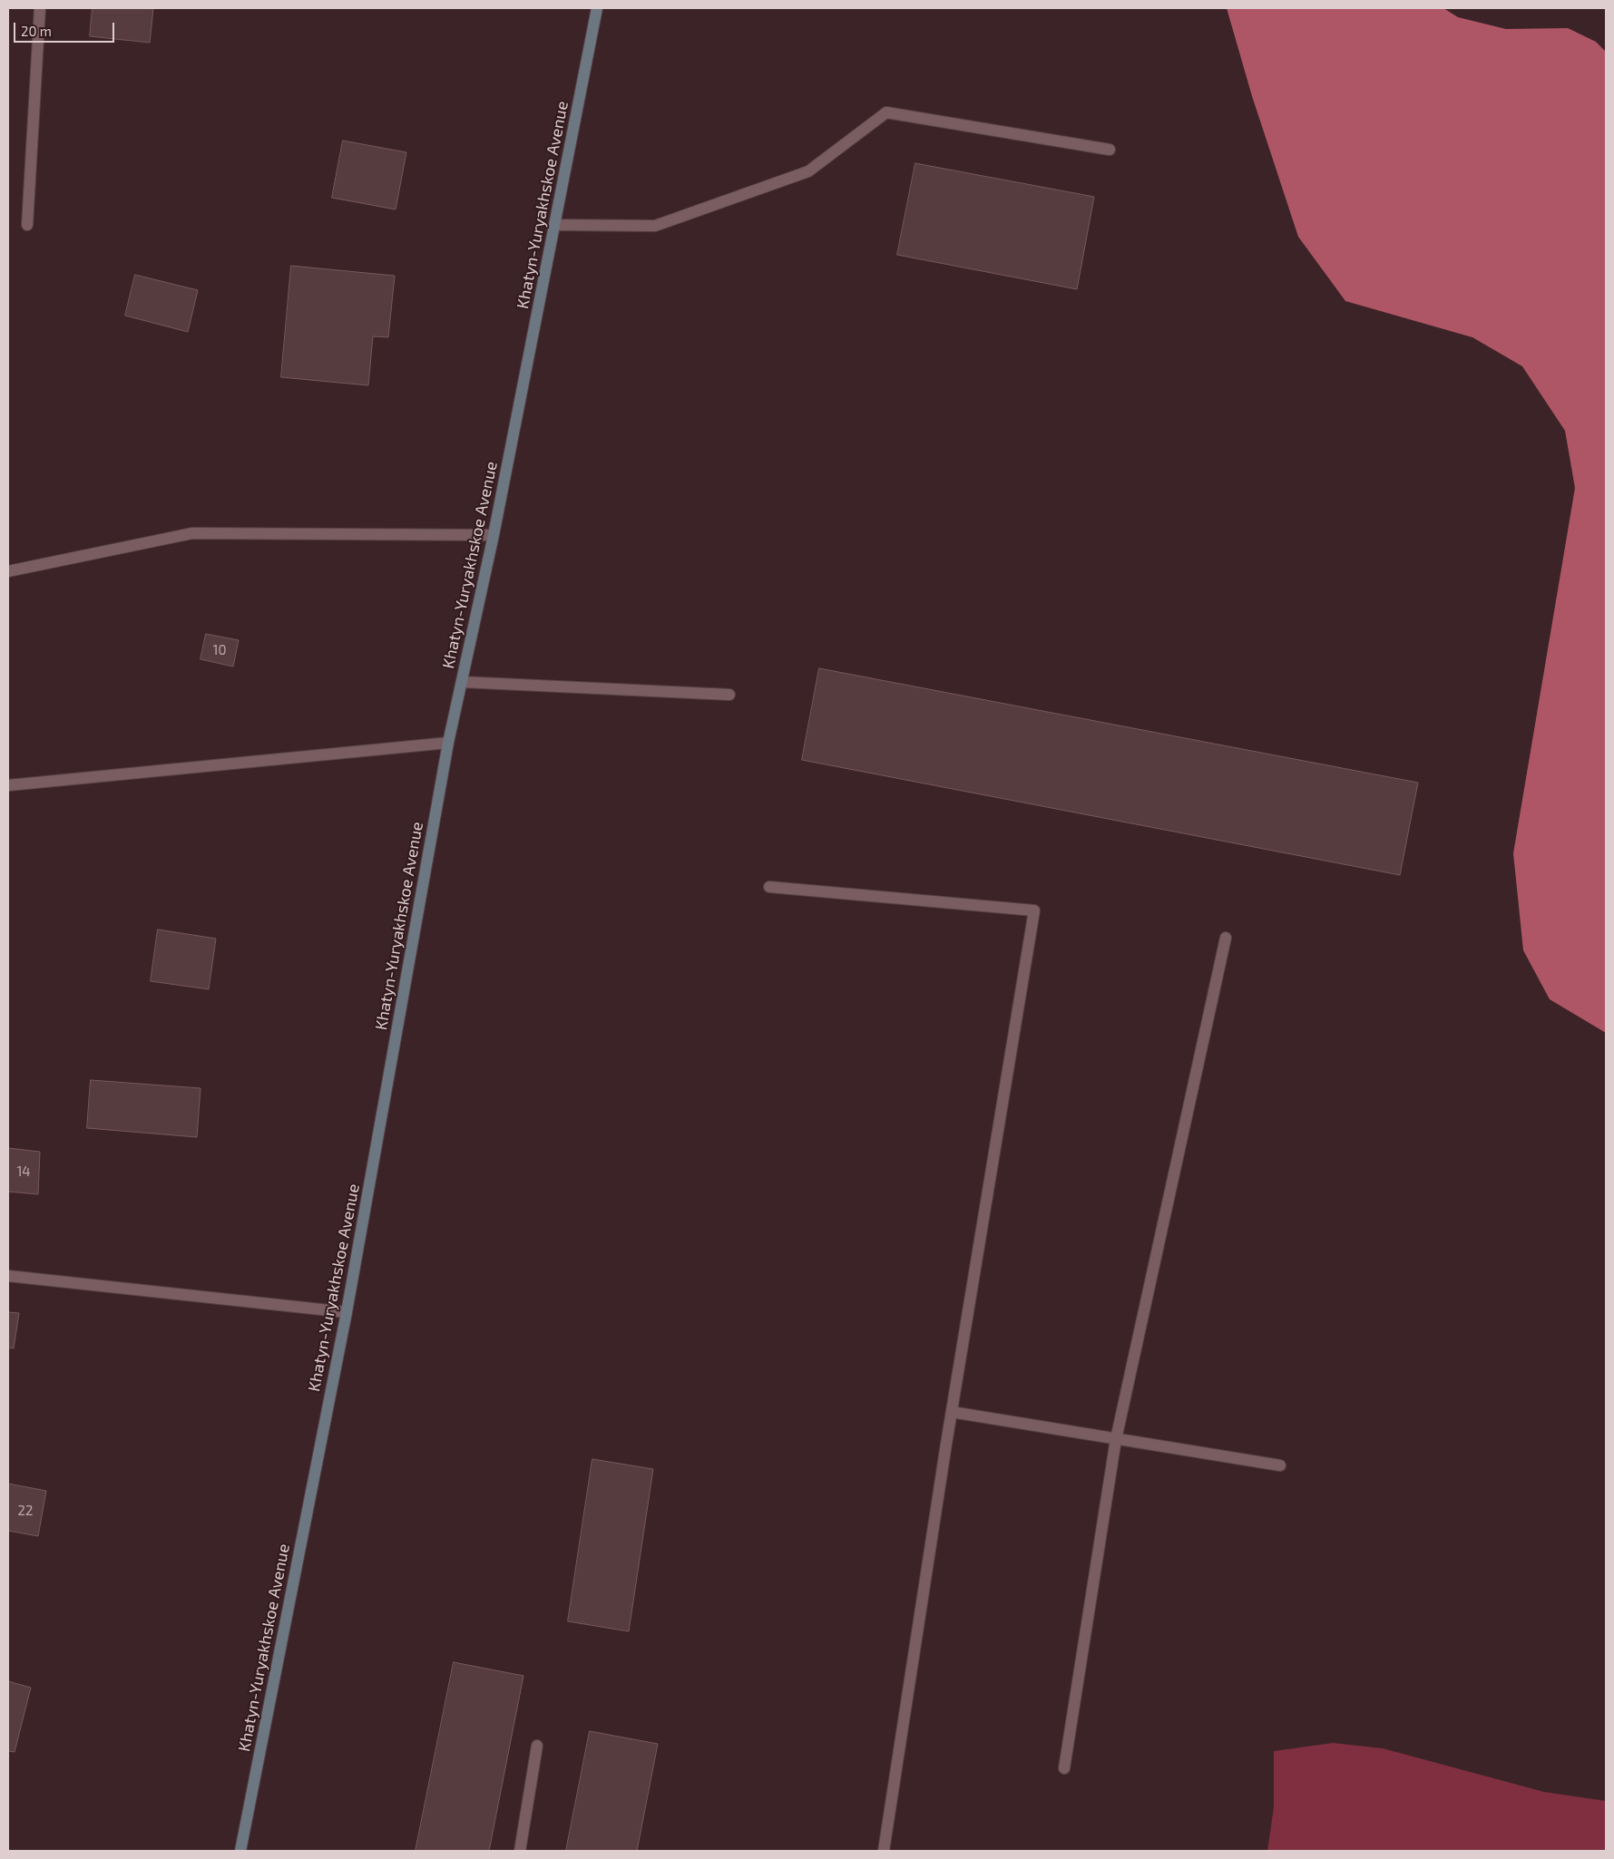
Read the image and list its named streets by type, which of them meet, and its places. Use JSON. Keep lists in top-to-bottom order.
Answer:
{
  "streets": {
    "main road": ["Khatyn-Yuryakhskoe Avenue"]
  },
  "house_numbers": ["10", "14", "22"],
  "scale_bar": "20 m"
}
